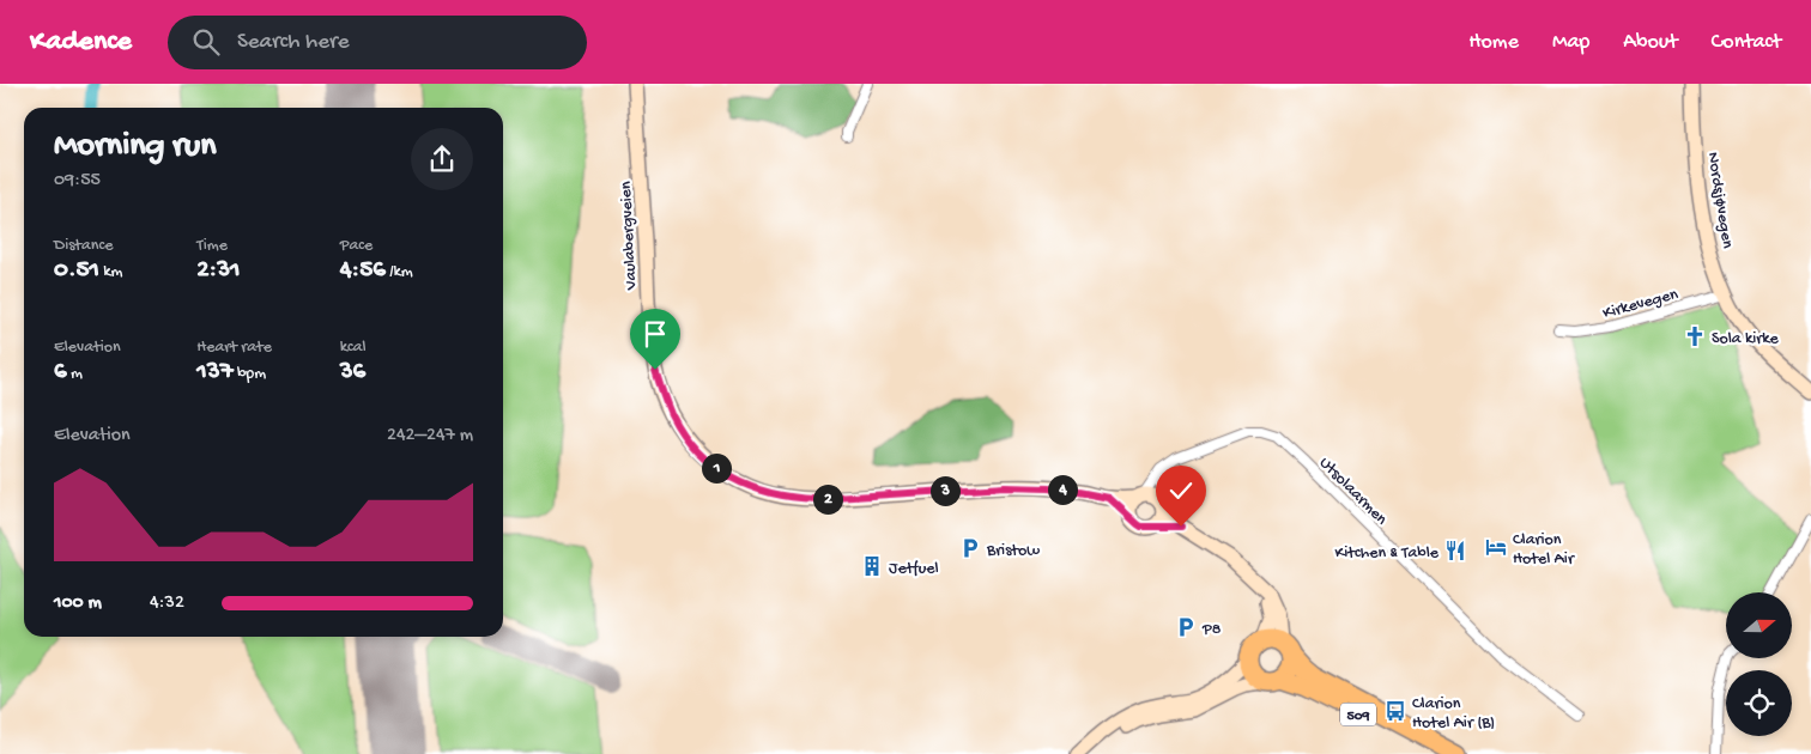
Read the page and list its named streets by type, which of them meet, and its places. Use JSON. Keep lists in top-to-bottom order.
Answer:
{
  "streets": {
    "highway": ["509"],
    "main road": ["Nordsjøvegen", "Vaulabergveien"],
    "street": ["Kirkevegen", "Utsolaarmen"]
  },
  "crossings": [
    ["Nordsjøvegen", "Kirkevegen"],
    ["Vaulabergveien", "Utsolaarmen"]
  ],
  "places": {
    "church": ["Sola kirke"],
    "hotel": ["Clarion Hotel Air"],
    "parking": ["Bristow", "P8"],
    "restaurant": ["Kitchen & Table"],
    "building": ["Jetfuel"],
    "bus stop": ["Clarion Hotel Air (B)"]
  },
  "north": "right",
  "page": {
    "header": "Kadence",
    "search": "Search here",
    "nav": [
      "Home",
      "Map",
      "About",
      "Contact"
    ],
    "heading": ["Morning run", "09:55"],
    "stats": [
      ["Distance", "0.51 km"],
      ["Time", "2:31"],
      ["Pace", "4:56 /km"],
      ["Elevation", "6 m"],
      ["Heart rate", "137 bpm"],
      ["kcal", "36"]
    ],
    "chart": ["Elevation", "242–247 m"],
    "pins": [
      "1",
      "4",
      "3",
      "2"
    ],
    "list": [
      {
        "name": "100 m",
        "note": "4:32"
      }
    ]
  }
}
